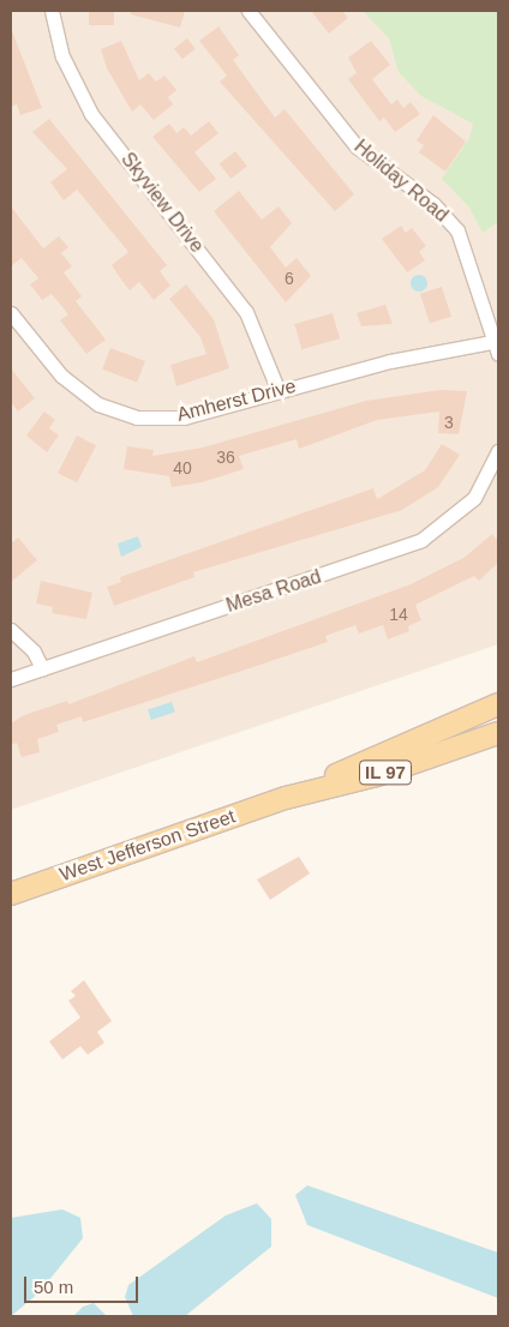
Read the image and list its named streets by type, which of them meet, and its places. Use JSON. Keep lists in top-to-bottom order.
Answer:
{
  "streets": {
    "main road": ["IL 97", "West Jefferson Street"],
    "street": [
      "Holiday Road",
      "Skyview Drive",
      "Amherst Drive",
      "Mesa Road"
    ]
  },
  "crossings": [
    ["Holiday Road", "Amherst Drive"],
    ["Skyview Drive", "Amherst Drive"]
  ],
  "house_numbers": [
    "6",
    "3",
    "36",
    "40",
    "14"
  ],
  "scale_bar": "50 m"
}
